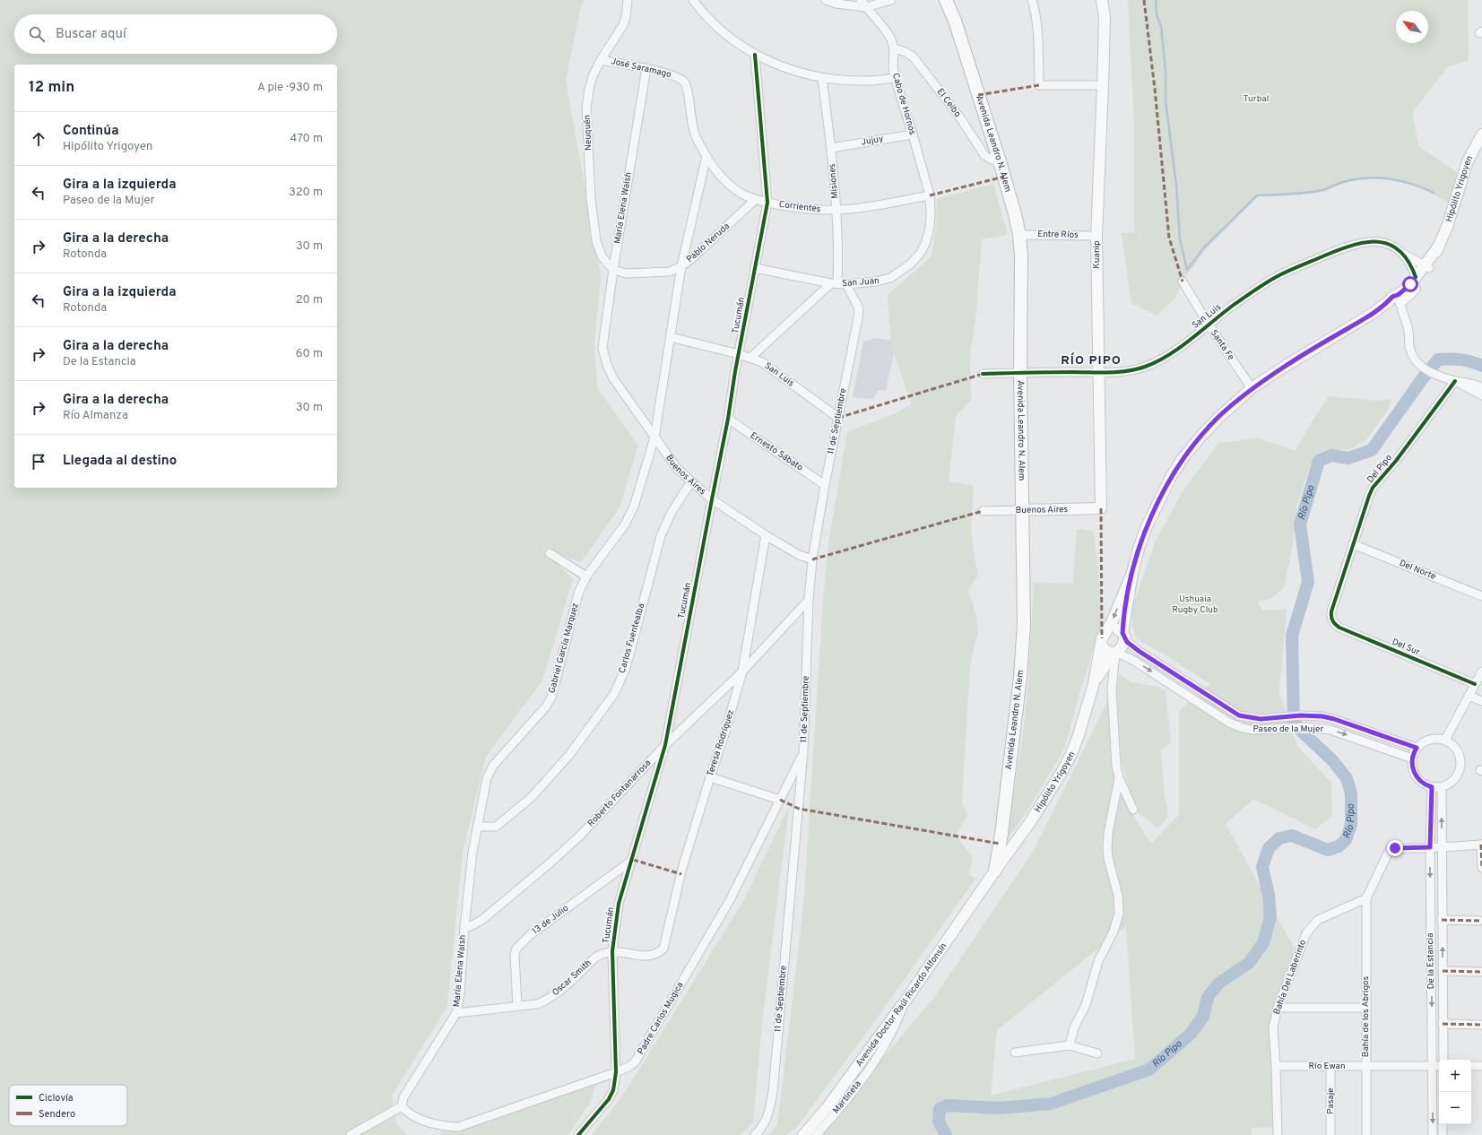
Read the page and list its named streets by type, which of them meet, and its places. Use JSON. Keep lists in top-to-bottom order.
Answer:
{
  "streets": {
    "highway": ["Avenida Leandro N. Alem"],
    "main road": [
      "Hipólito Yrigoyen",
      "Kuanip",
      "Buenos Aires",
      "Avenida Doctor Raúl Ricardo Alfonsín"
    ],
    "street": [
      "José Saramago",
      "El Ceibo",
      "Cabo de Hornos",
      "Neuquén",
      "Jujuy",
      "Misiones",
      "Corrientes",
      "María Elena Walsh",
      "Entre Ríos",
      "Pablo Neruda",
      "San Juan",
      "Tucumán",
      "San Luis",
      "Santa Fe",
      "11 de Septiembre",
      "Ernesto Sábato",
      "Del Pipo",
      "Del Norte",
      "Carlos Fuentealba",
      "Del Sur",
      "Gabriel García Marquez",
      "Paseo de la Mujer",
      "Teresa Rodríguez",
      "Roberto Fontanarrosa",
      "13 de Julio",
      "De la Estancia",
      "Bahía Del Laberinto",
      "Oscar Smith",
      "Bahía de los Abrigos",
      "Padre Carlos Mugica",
      "Río Ewan",
      "Martineta",
      "Pasaje"
    ]
  },
  "crossings": [
    ["José Saramago", "Neuquén"],
    ["José Saramago", "Corrientes"],
    ["José Saramago", "María Elena Walsh"],
    ["El Ceibo", "Cabo de Hornos"],
    ["El Ceibo", "Avenida Leandro N. Alem"],
    ["Cabo de Hornos", "Jujuy"],
    ["Cabo de Hornos", "Corrientes"],
    ["Cabo de Hornos", "San Juan"],
    ["Neuquén", "María Elena Walsh"],
    ["Neuquén", "Pablo Neruda"],
    ["Jujuy", "Misiones"],
    ["Avenida Leandro N. Alem", "Hipólito Yrigoyen"],
    ["Avenida Leandro N. Alem", "Entre Ríos"],
    ["Avenida Leandro N. Alem", "San Luis"],
    ["Avenida Leandro N. Alem", "Buenos Aires"],
    ["Avenida Leandro N. Alem", "Avenida Doctor Raúl Ricardo Alfonsín"],
    ["Misiones", "Corrientes"],
    ["Misiones", "San Juan"],
    ["Hipólito Yrigoyen", "San Luis"],
    ["Hipólito Yrigoyen", "Santa Fe"],
    ["Hipólito Yrigoyen", "Paseo de la Mujer"],
    ["Hipólito Yrigoyen", "Avenida Doctor Raúl Ricardo Alfonsín"],
    ["Corrientes", "Pablo Neruda"],
    ["Corrientes", "San Juan"],
    ["Corrientes", "Tucumán"],
    ["Corrientes", "Gabriel García Marquez"],
    ["María Elena Walsh", "Pablo Neruda"],
    ["María Elena Walsh", "Buenos Aires"],
    ["María Elena Walsh", "Carlos Fuentealba"],
    ["María Elena Walsh", "Gabriel García Marquez"],
    ["María Elena Walsh", "Roberto Fontanarrosa"],
    ["María Elena Walsh", "Oscar Smith"],
    ["María Elena Walsh", "Padre Carlos Mugica"],
    ["Entre Ríos", "Kuanip"],
    ["Pablo Neruda", "Gabriel García Marquez"],
    ["Kuanip", "San Luis"],
    ["Kuanip", "Buenos Aires"],
    ["San Juan", "Tucumán"],
    ["San Juan", "11 de Septiembre"],
    ["Tucumán", "San Luis"],
    ["Tucumán", "Ernesto Sábato"],
    ["Tucumán", "Buenos Aires"],
    ["Tucumán", "Roberto Fontanarrosa"],
    ["Tucumán", "13 de Julio"],
    ["Tucumán", "Oscar Smith"],
    ["Tucumán", "Padre Carlos Mugica"],
    ["San Luis", "Santa Fe"],
    ["San Luis", "11 de Septiembre"],
    ["San Luis", "Gabriel García Marquez"],
    ["11 de Septiembre", "Ernesto Sábato"],
    ["11 de Septiembre", "Buenos Aires"],
    ["11 de Septiembre", "Roberto Fontanarrosa"],
    ["11 de Septiembre", "Padre Carlos Mugica"],
    ["Del Pipo", "Del Norte"],
    ["Del Pipo", "Del Sur"],
    ["Buenos Aires", "Carlos Fuentealba"],
    ["Buenos Aires", "Gabriel García Marquez"],
    ["Buenos Aires", "Teresa Rodríguez"],
    ["Paseo de la Mujer", "De la Estancia"],
    ["Teresa Rodríguez", "Roberto Fontanarrosa"],
    ["Teresa Rodríguez", "Oscar Smith"],
    ["13 de Julio", "Oscar Smith"],
    ["De la Estancia", "Río Ewan"],
    ["Bahía Del Laberinto", "Bahía de los Abrigos"],
    ["Bahía Del Laberinto", "Río Ewan"],
    ["Avenida Doctor Raúl Ricardo Alfonsín", "Martineta"],
    ["Bahía de los Abrigos", "Río Ewan"],
    ["Río Ewan", "Pasaje"]
  ],
  "districts": ["RÍO PIPO"],
  "water": ["Río Pipo"],
  "parks": ["Turbal", "Ushuaia Rugby Club"],
  "legend": ["Ciclovía", "Sendero"],
  "north": "top left",
  "page": {
    "search": "Buscar aquí",
    "heading": ["12 min", "A pie · 930 m"],
    "list": [
      ["Continúa", "Hipólito Yrigoyen", "470 m"],
      ["Gira a la izquierda", "Paseo de la Mujer", "320 m"],
      ["Gira a la derecha", "Rotonda", "30 m"],
      ["Gira a la izquierda", "Rotonda", "20 m"],
      ["Gira a la derecha", "De la Estancia", "60 m"],
      ["Gira a la derecha", "Río Almanza", "30 m"],
      "Llegada al destino"
    ],
    "map_buttons": ["+", "−"]
  }
}
